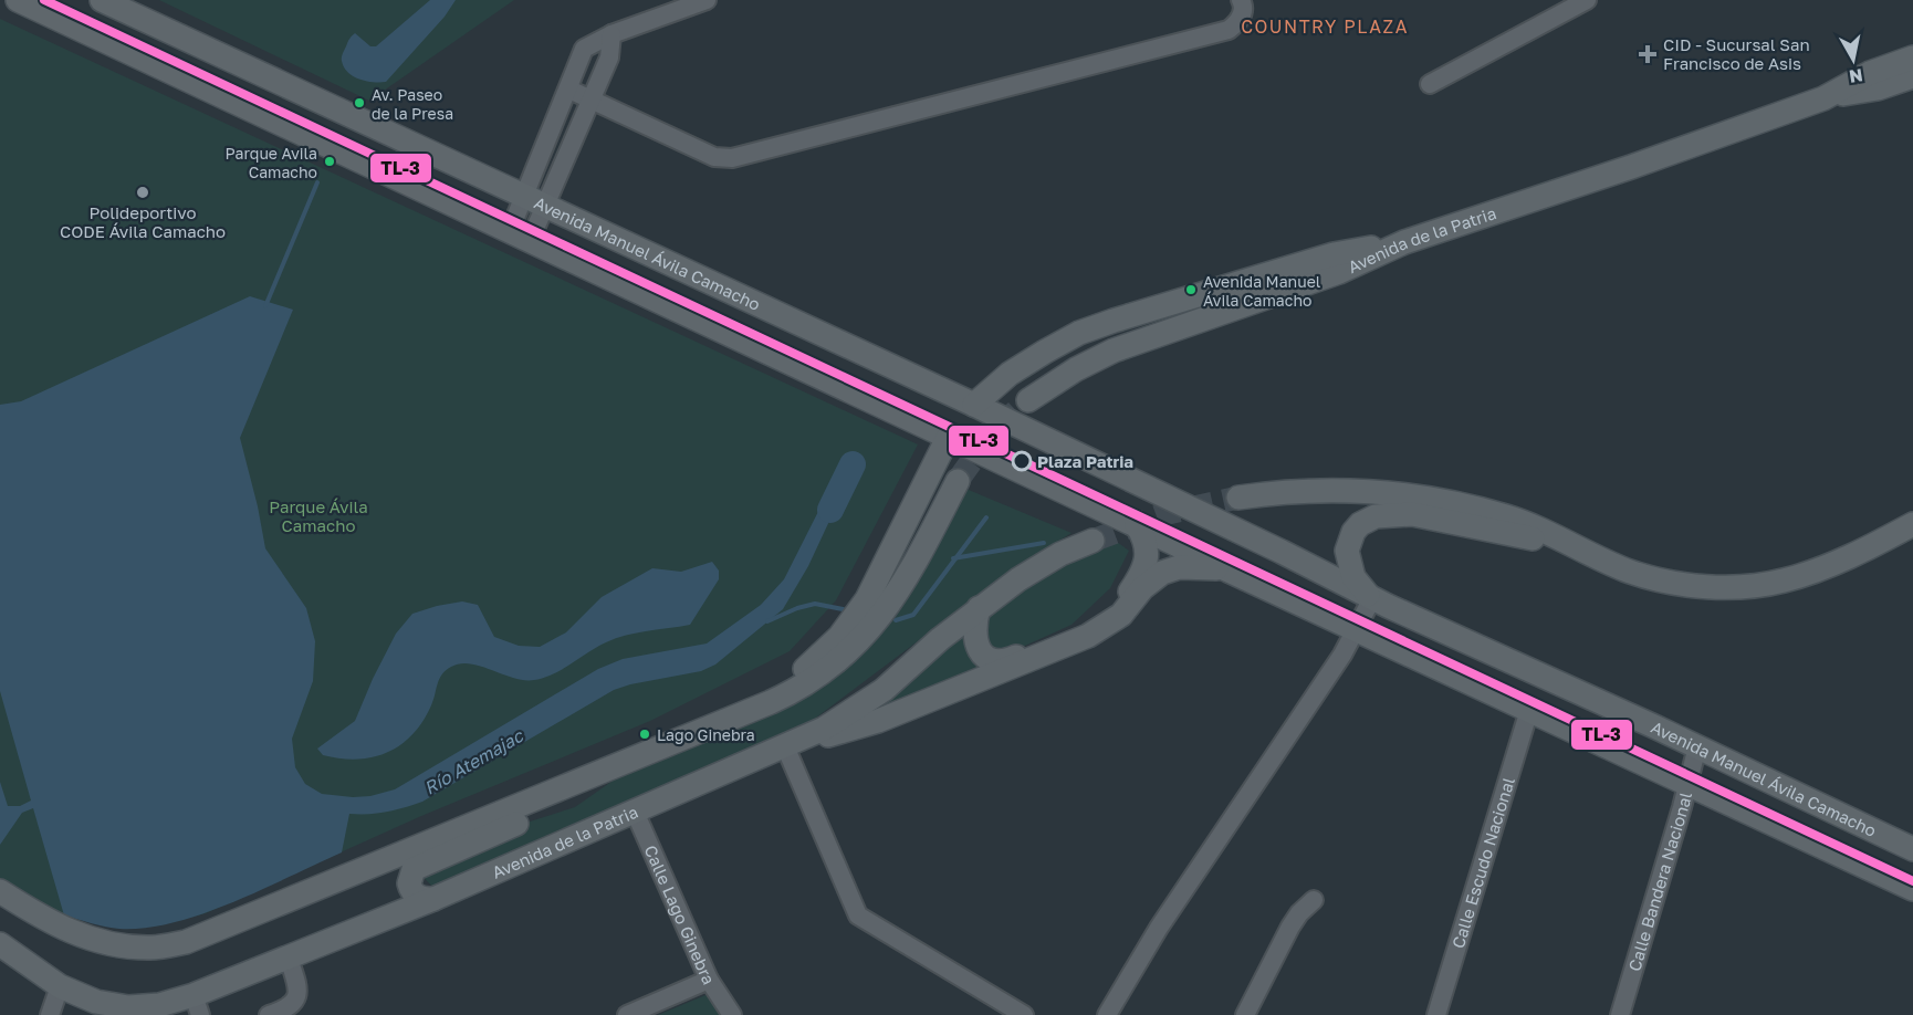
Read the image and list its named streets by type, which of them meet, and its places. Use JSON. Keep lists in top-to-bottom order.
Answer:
{
  "streets": {
    "main road": ["Avenida de la Patria", "Avenida Manuel Ávila Camacho"],
    "street": ["Calle Escudo Nacional", "Calle Bandera Nacional", "Calle Lago Ginebra"]
  },
  "crossings": [
    ["Avenida de la Patria", "Calle Lago Ginebra"],
    ["Avenida Manuel Ávila Camacho", "Calle Bandera Nacional"]
  ],
  "districts": ["COUNTRY PLAZA"],
  "water": ["Río Atemajac"],
  "parks": ["Parque Ávila Camacho"],
  "places": {
    "health": ["CID - Sucursal San Francisco de Asis"],
    "other": [
      "Av. Paseo de la Presa",
      "Parque Avila Camacho",
      "Polideportivo CODE Ávila Camacho",
      "Avenida Manuel Ávila Camacho",
      "Plaza Patria",
      "Lago Ginebra"
    ]
  },
  "lines": ["transit line TL-3"],
  "north": "bottom"
}
